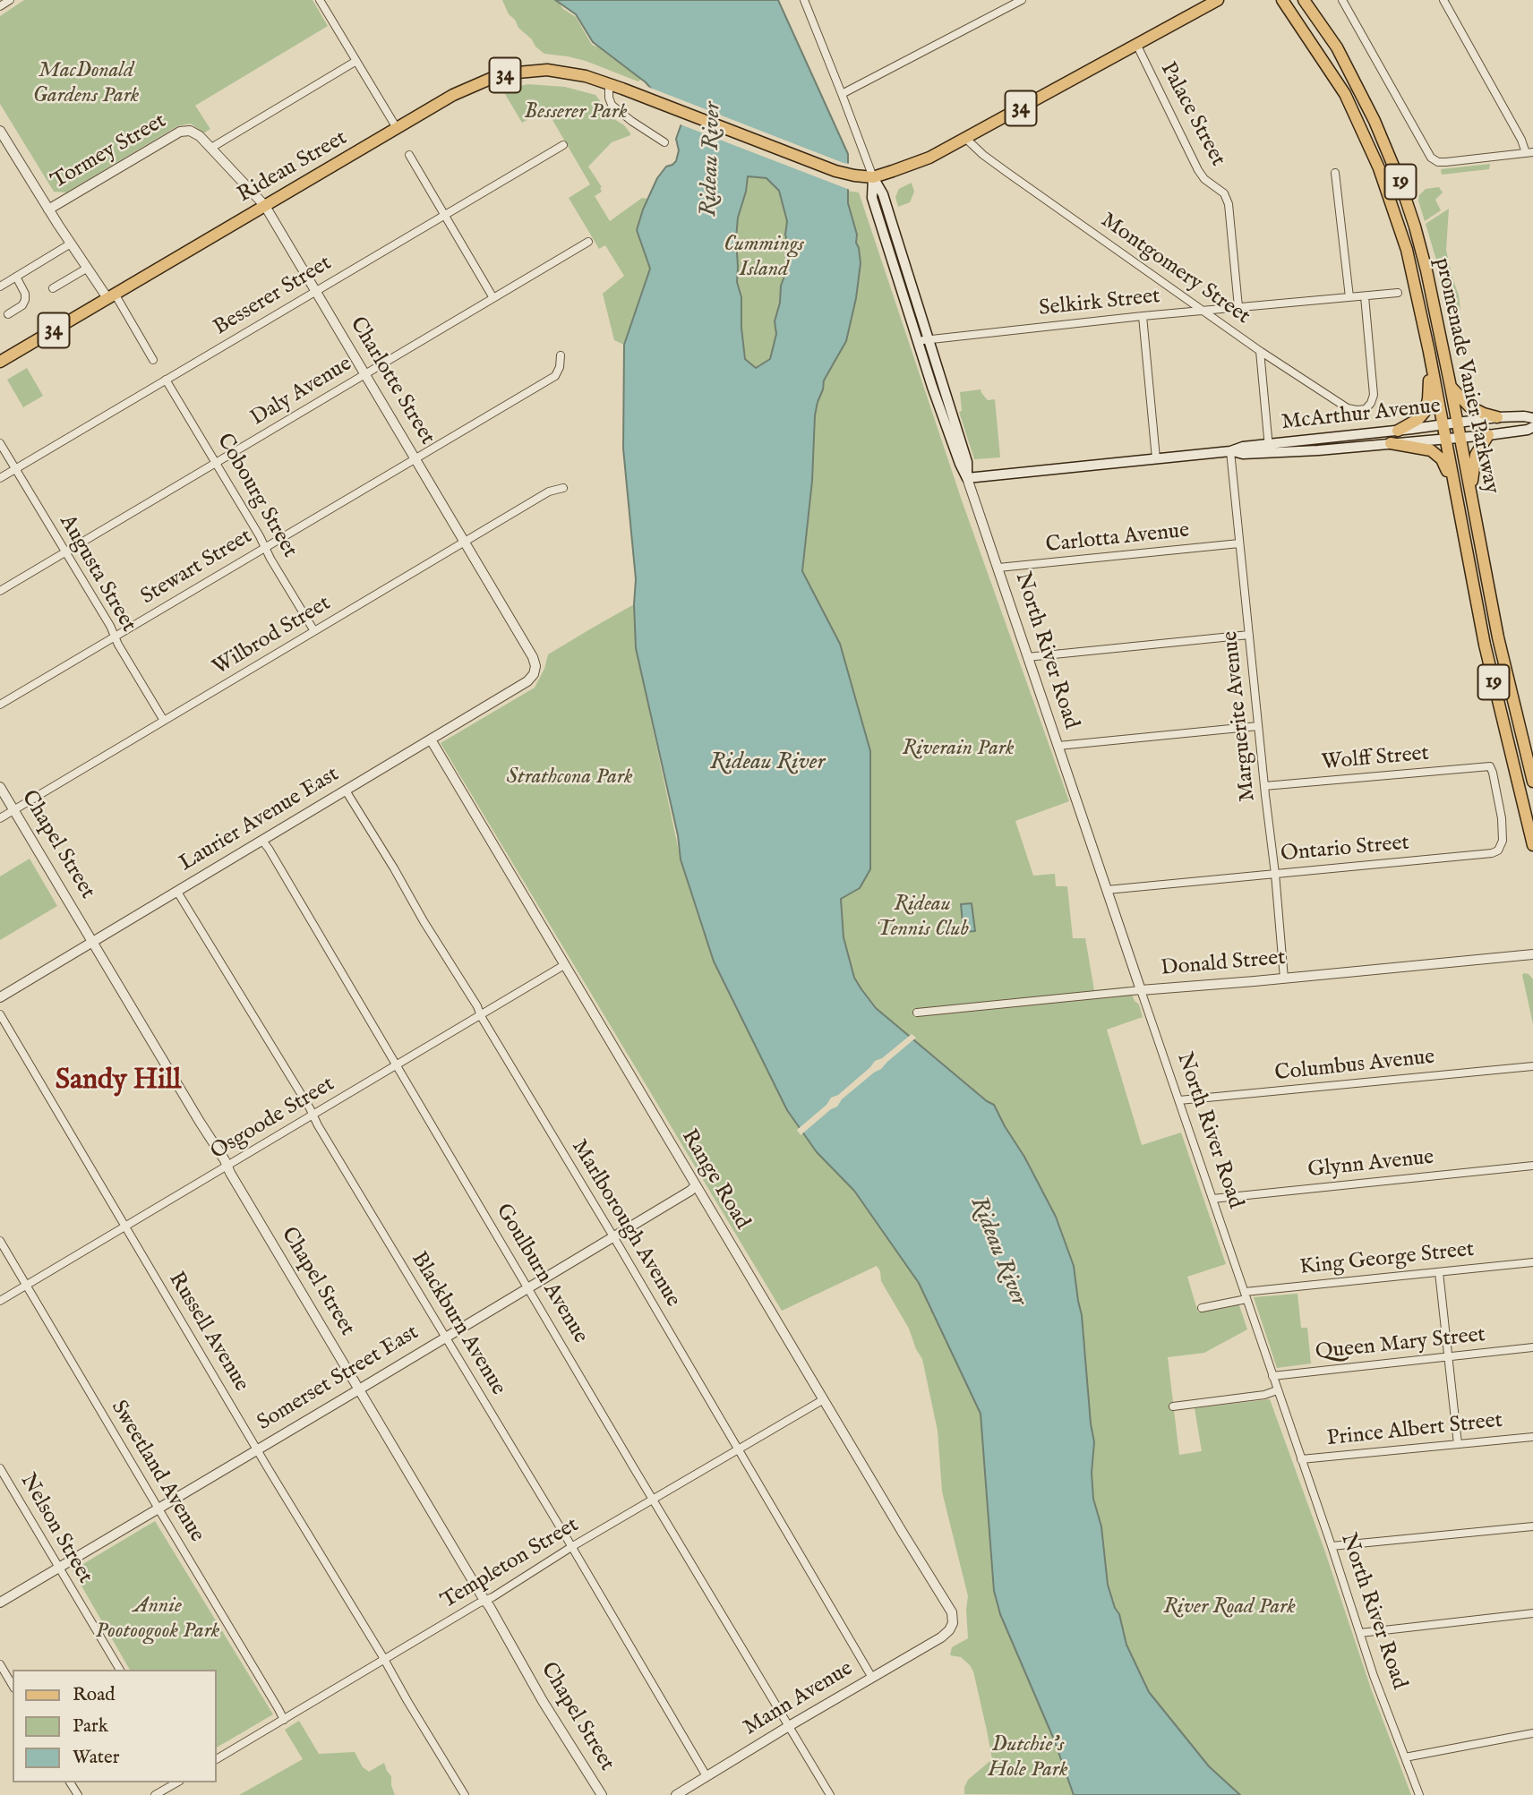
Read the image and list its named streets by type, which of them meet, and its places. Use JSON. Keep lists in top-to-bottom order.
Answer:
{
  "streets": {
    "main road": [
      "34",
      "Rideau Street",
      "19",
      "promenade Vanier Parkway",
      "McArthur Avenue",
      "North River Road"
    ],
    "street": [
      "Palace Street",
      "Tormey Street",
      "Montgomery Street",
      "Besserer Street",
      "Selkirk Street",
      "Charlotte Street",
      "Daly Avenue",
      "Cobourg Street",
      "Carlotta Avenue",
      "Stewart Street",
      "Augusta Street",
      "Wilbrod Street",
      "Marguerite Avenue",
      "Wolff Street",
      "Laurier Avenue East",
      "Chapel Street",
      "Ontario Street",
      "Donald Street",
      "Columbus Avenue",
      "Osgoode Street",
      "Glynn Avenue",
      "Range Road",
      "Marlborough Avenue",
      "King George Street",
      "Goulburn Avenue",
      "Blackburn Avenue",
      "Russell Avenue",
      "Queen Mary Street",
      "Somerset Street East",
      "Prince Albert Street",
      "Sweetland Avenue",
      "Nelson Street",
      "Templeton Street",
      "Mann Avenue"
    ]
  },
  "crossings": [
    ["34", "Palace Street"],
    ["34", "Rideau Street"],
    ["34", "Montgomery Street"],
    ["34", "North River Road"],
    ["Palace Street", "Selkirk Street"],
    ["Tormey Street", "Charlotte Street"],
    ["Rideau Street", "Charlotte Street"],
    ["Rideau Street", "North River Road"],
    ["19", "McArthur Avenue"],
    ["Montgomery Street", "Selkirk Street"],
    ["Besserer Street", "Charlotte Street"],
    ["Besserer Street", "Cobourg Street"],
    ["Besserer Street", "Augusta Street"],
    ["Selkirk Street", "North River Road"],
    ["promenade Vanier Parkway", "McArthur Avenue"],
    ["Charlotte Street", "Daly Avenue"],
    ["Charlotte Street", "Stewart Street"],
    ["Charlotte Street", "Wilbrod Street"],
    ["Charlotte Street", "Laurier Avenue East"],
    ["Daly Avenue", "Cobourg Street"],
    ["Daly Avenue", "Augusta Street"],
    ["McArthur Avenue", "North River Road"],
    ["McArthur Avenue", "Marguerite Avenue"],
    ["Cobourg Street", "Stewart Street"],
    ["Cobourg Street", "Wilbrod Street"],
    ["Carlotta Avenue", "North River Road"],
    ["Carlotta Avenue", "Marguerite Avenue"],
    ["Stewart Street", "Augusta Street"],
    ["Augusta Street", "Wilbrod Street"],
    ["Wilbrod Street", "Chapel Street"],
    ["North River Road", "Ontario Street"],
    ["North River Road", "Donald Street"],
    ["North River Road", "Columbus Avenue"],
    ["North River Road", "Glynn Avenue"],
    ["North River Road", "King George Street"],
    ["North River Road", "Queen Mary Street"],
    ["North River Road", "Prince Albert Street"],
    ["Marguerite Avenue", "Wolff Street"],
    ["Marguerite Avenue", "Ontario Street"],
    ["Marguerite Avenue", "Donald Street"],
    ["Wolff Street", "Ontario Street"],
    ["Laurier Avenue East", "Chapel Street"],
    ["Laurier Avenue East", "Range Road"],
    ["Laurier Avenue East", "Marlborough Avenue"],
    ["Laurier Avenue East", "Goulburn Avenue"],
    ["Laurier Avenue East", "Blackburn Avenue"],
    ["Chapel Street", "Osgoode Street"],
    ["Chapel Street", "Somerset Street East"],
    ["Chapel Street", "Templeton Street"],
    ["Osgoode Street", "Range Road"],
    ["Osgoode Street", "Marlborough Avenue"],
    ["Osgoode Street", "Goulburn Avenue"],
    ["Osgoode Street", "Blackburn Avenue"],
    ["Osgoode Street", "Russell Avenue"],
    ["Osgoode Street", "Sweetland Avenue"],
    ["Range Road", "Somerset Street East"],
    ["Range Road", "Templeton Street"],
    ["Range Road", "Mann Avenue"],
    ["Marlborough Avenue", "Somerset Street East"],
    ["Marlborough Avenue", "Templeton Street"],
    ["Marlborough Avenue", "Mann Avenue"],
    ["Goulburn Avenue", "Somerset Street East"],
    ["Goulburn Avenue", "Templeton Street"],
    ["Goulburn Avenue", "Mann Avenue"],
    ["Blackburn Avenue", "Somerset Street East"],
    ["Blackburn Avenue", "Templeton Street"],
    ["Blackburn Avenue", "Mann Avenue"],
    ["Russell Avenue", "Somerset Street East"],
    ["Russell Avenue", "Templeton Street"],
    ["Somerset Street East", "Sweetland Avenue"],
    ["Somerset Street East", "Nelson Street"],
    ["Sweetland Avenue", "Templeton Street"]
  ],
  "districts": ["Sandy Hill"],
  "water": ["Rideau River"],
  "parks": [
    "MacDonald Gardens Park",
    "Besserer Park",
    "Cummings Island",
    "Riverain Park",
    "Strathcona Park",
    "Rideau Tennis Club",
    "Annie Pootoogook Park",
    "River Road Park",
    "Dutchie's Hole Park"
  ],
  "legend": ["Road", "Park", "Water"]
}
